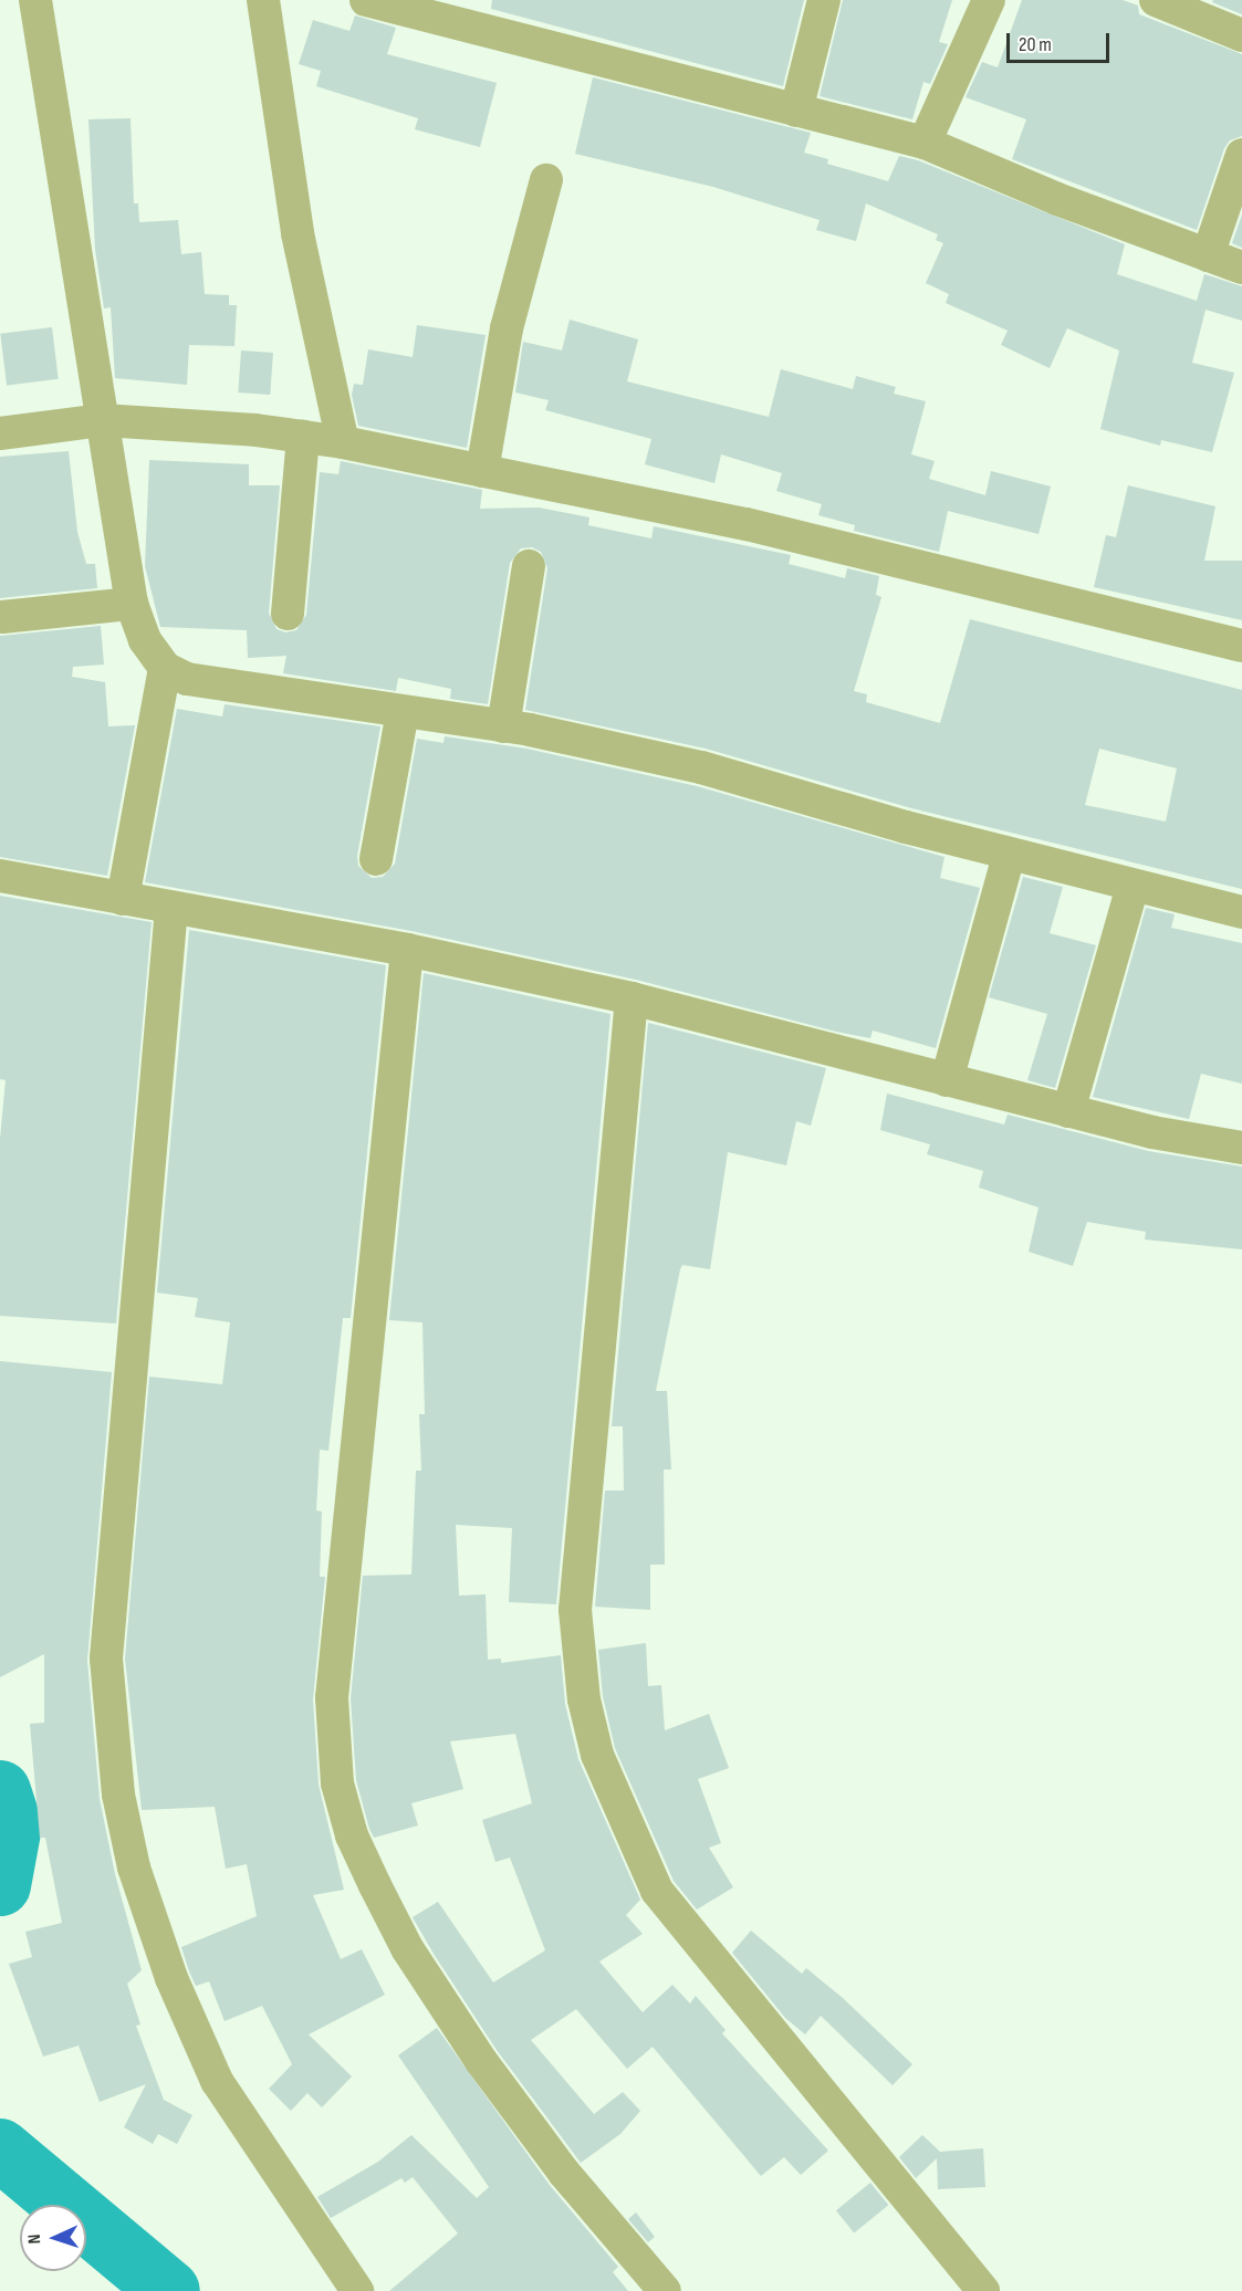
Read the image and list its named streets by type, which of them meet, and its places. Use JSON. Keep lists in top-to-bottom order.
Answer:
{
  "scale_bar": "20 m",
  "north": "left"
}
